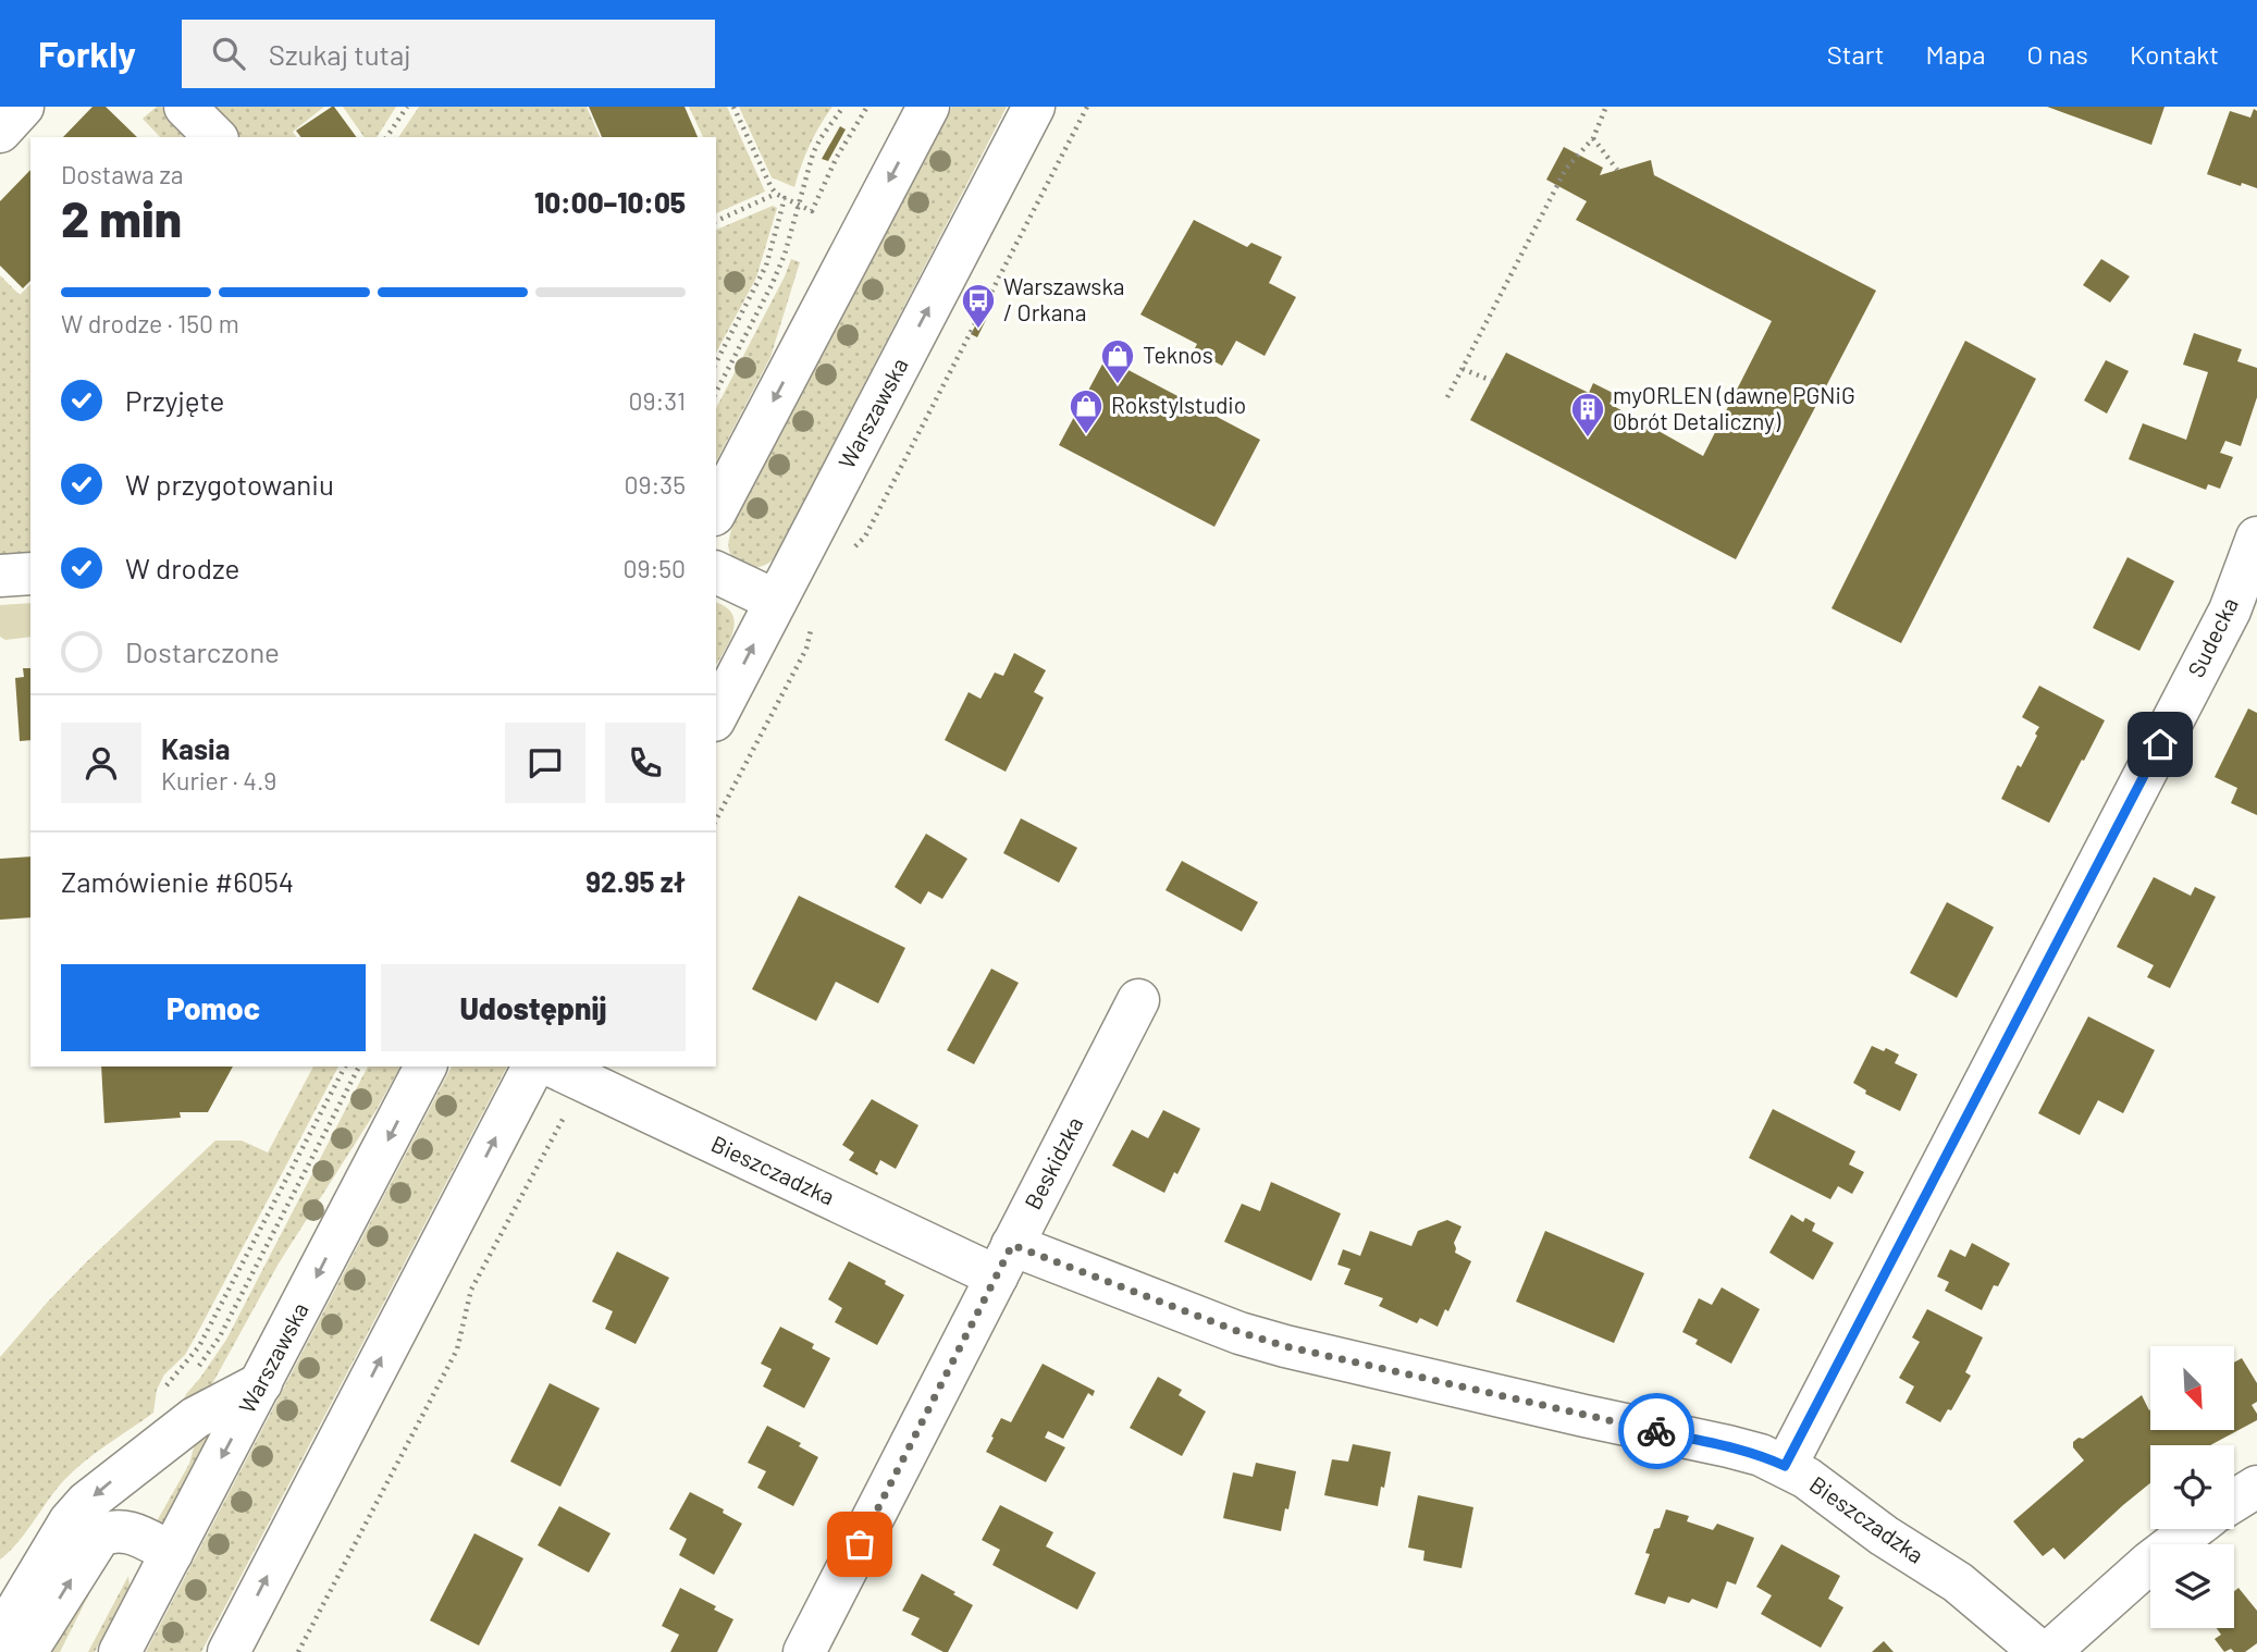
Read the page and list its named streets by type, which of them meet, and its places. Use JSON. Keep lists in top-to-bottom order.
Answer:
{
  "streets": {
    "street": [
      "Warszawska",
      "Sudecka",
      "Beskidzka",
      "Bieszczadzka"
    ]
  },
  "crossings": [
    ["Sudecka", "Bieszczadzka"],
    ["Beskidzka", "Bieszczadzka"]
  ],
  "places": {
    "bus stop": ["Warszawska / Orkana"],
    "shop": ["Teknos", "Rokstylstudio"],
    "building": ["myORLEN (dawne PGNiG Obrót Detaliczny)"]
  },
  "north": "bottom right",
  "page": {
    "header": "Forkly",
    "search": "Szukaj tutaj",
    "nav": [
      "Start",
      "Mapa",
      "O nas",
      "Kontakt"
    ],
    "heading": ["2 min", "Dostawa za", "10:00–10:05"],
    "panel": [
      "Kasia",
      "Kurier · 4.9",
      "Zamówienie #6054",
      "92.95 zł"
    ],
    "bar": "W drodze · 150 m",
    "list": [
      ["Przyjęte", "09:31"],
      ["W przygotowaniu", "09:35"],
      ["W drodze", "09:50"],
      "Dostarczone"
    ],
    "buttons": ["Pomoc", "Udostępnij"]
  }
}
